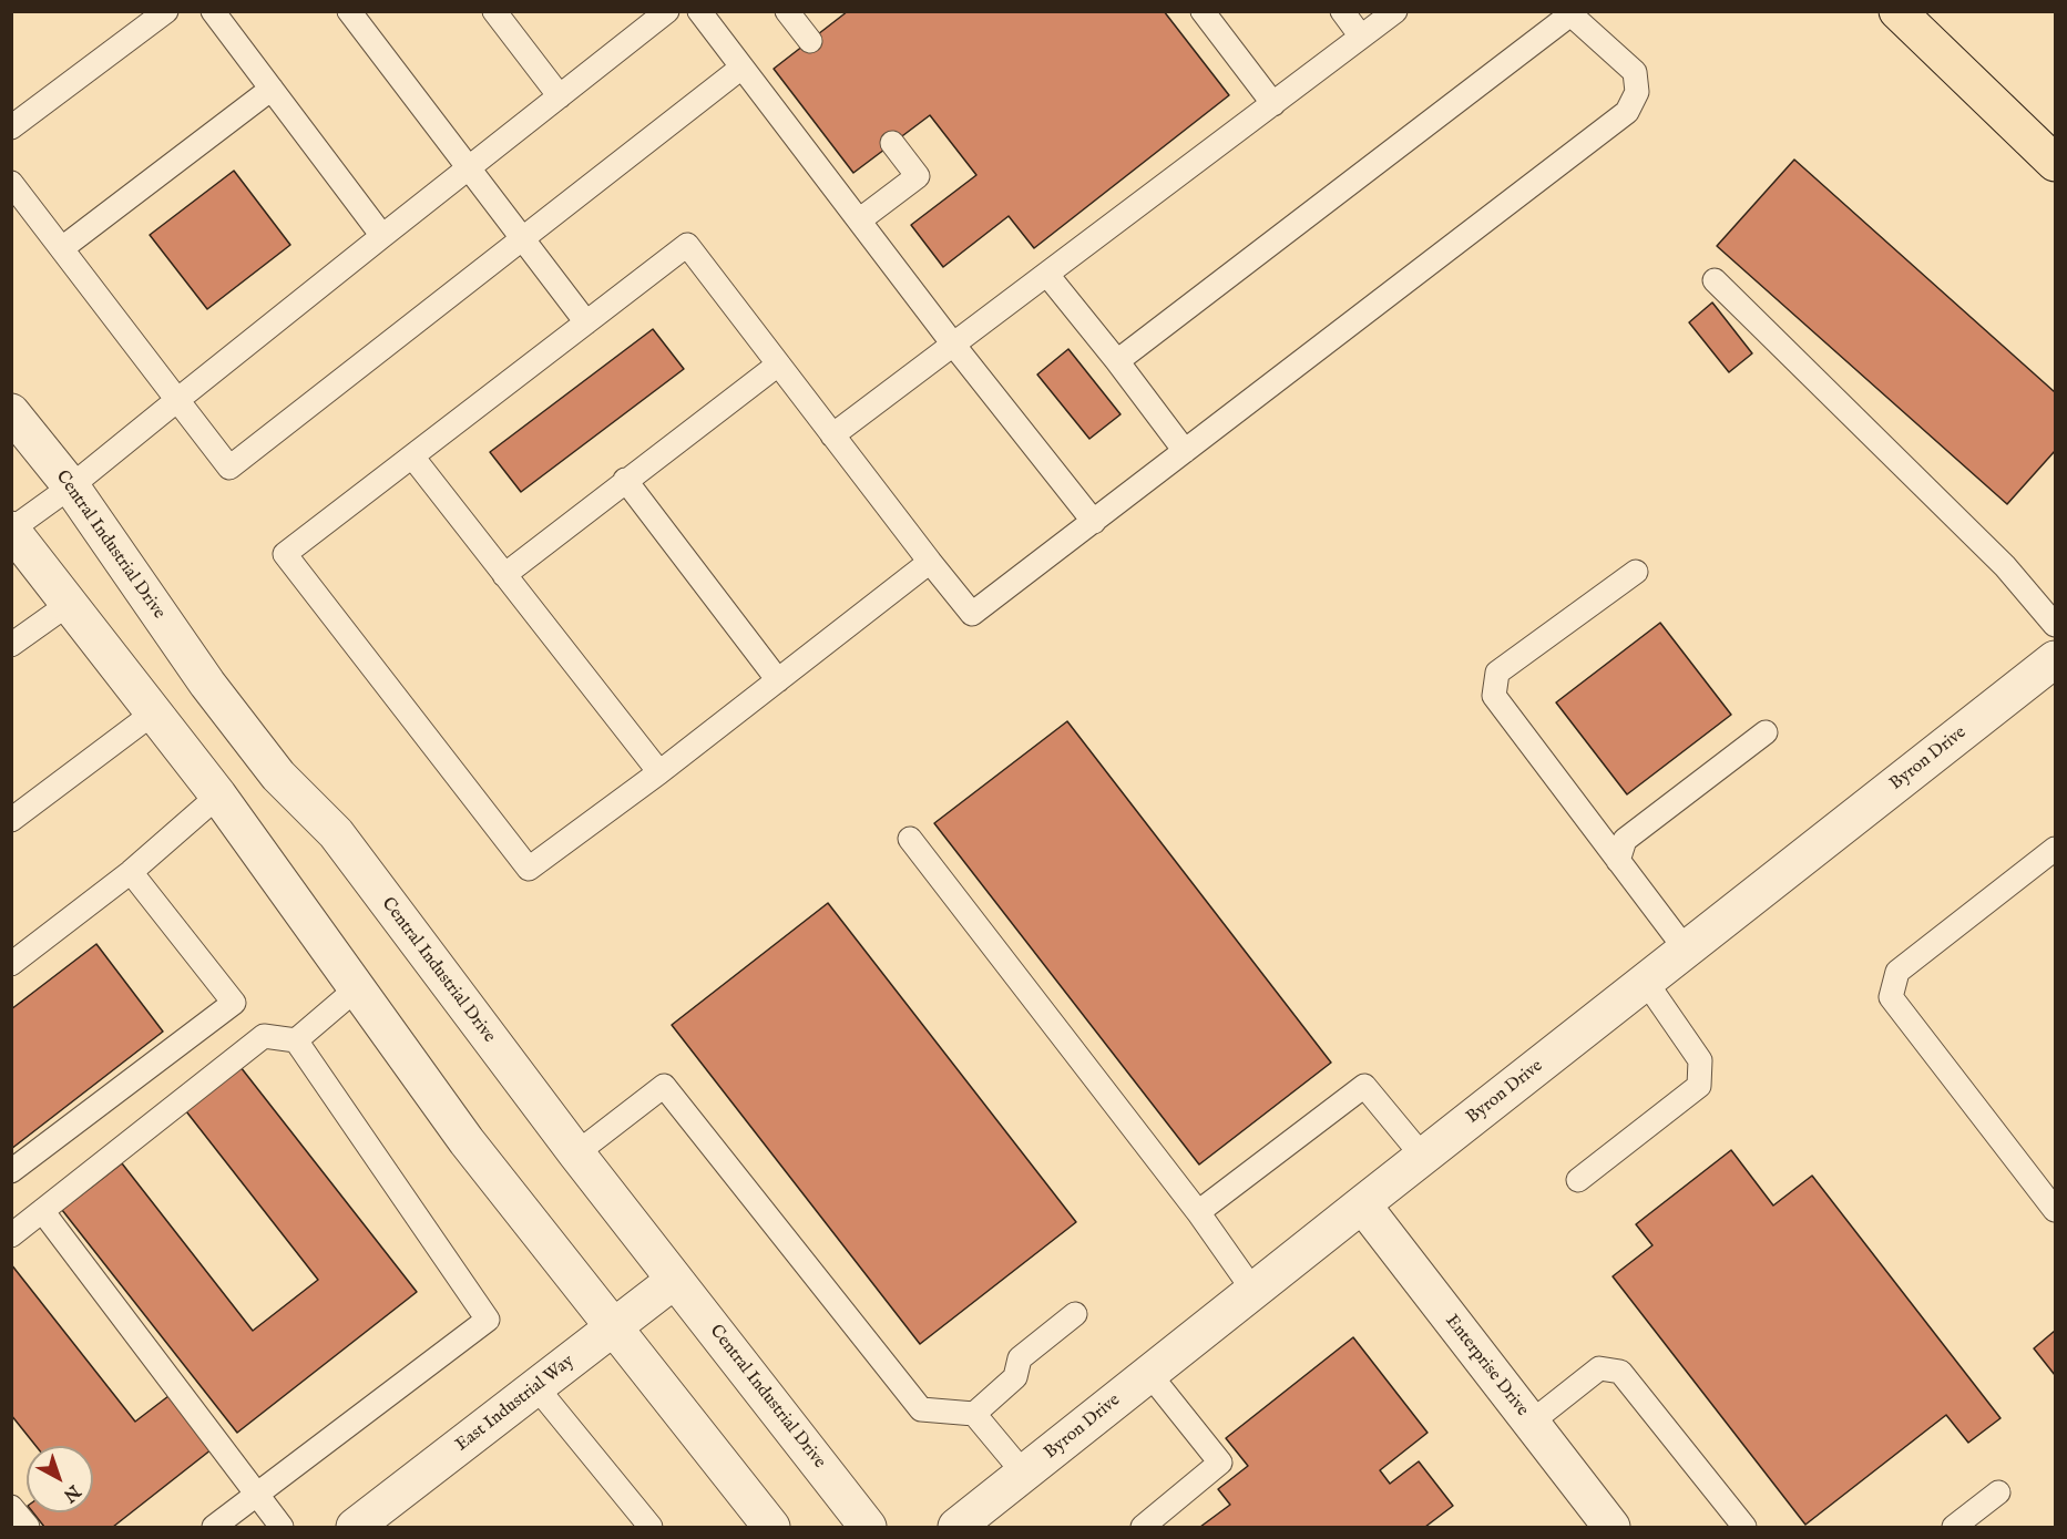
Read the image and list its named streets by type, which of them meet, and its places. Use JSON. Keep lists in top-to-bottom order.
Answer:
{
  "streets": {
    "street": [
      "Central Industrial Drive",
      "Byron Drive",
      "Enterprise Drive",
      "East Industrial Way"
    ]
  },
  "crossings": [
    ["Central Industrial Drive", "East Industrial Way"],
    ["Byron Drive", "Enterprise Drive"]
  ],
  "north": "bottom right"
}
